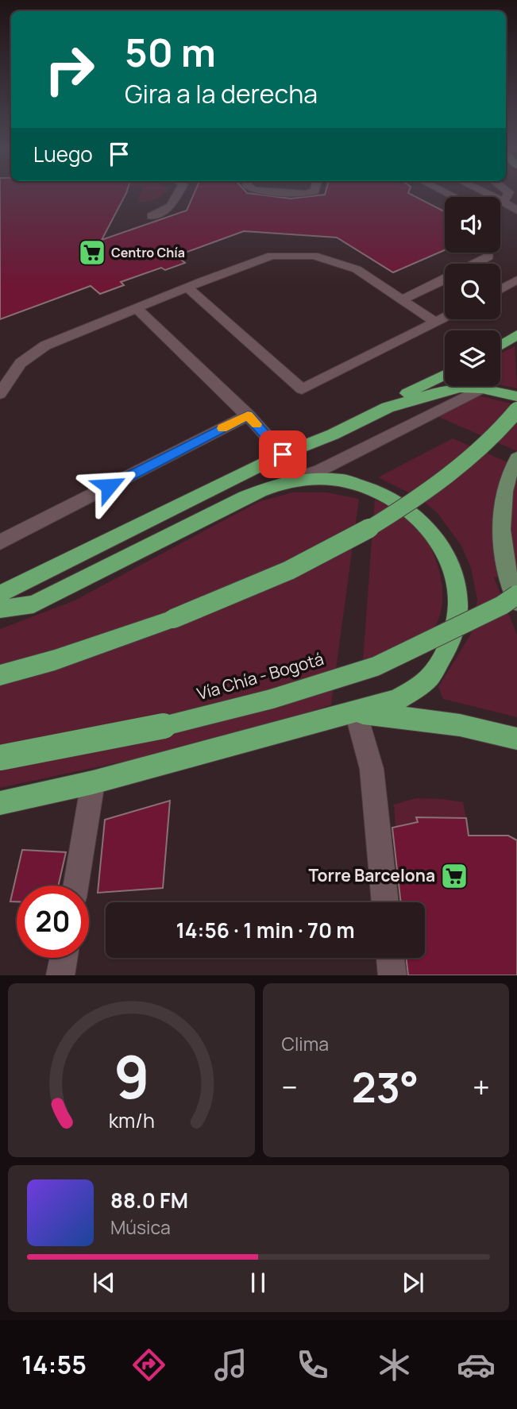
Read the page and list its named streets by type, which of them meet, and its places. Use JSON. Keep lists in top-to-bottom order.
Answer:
{
  "streets": {
    "highway": ["Vía Chía - Bogotá"]
  },
  "places": {
    "supermarket": ["Centro Chía", "Torre Barcelona"]
  },
  "page": {
    "turn": ["50 m", "Gira a la derecha"],
    "then": "Luego",
    "limit": "20",
    "trip": "14:56 · 1 min · 70 m",
    "tile": "Clima",
    "heat": ["−", "23°", "+"],
    "song": ["88.0 FM", "Música"],
    "tabs": "14:55",
    "gauge": ["9", "km/h"]
  }
}
